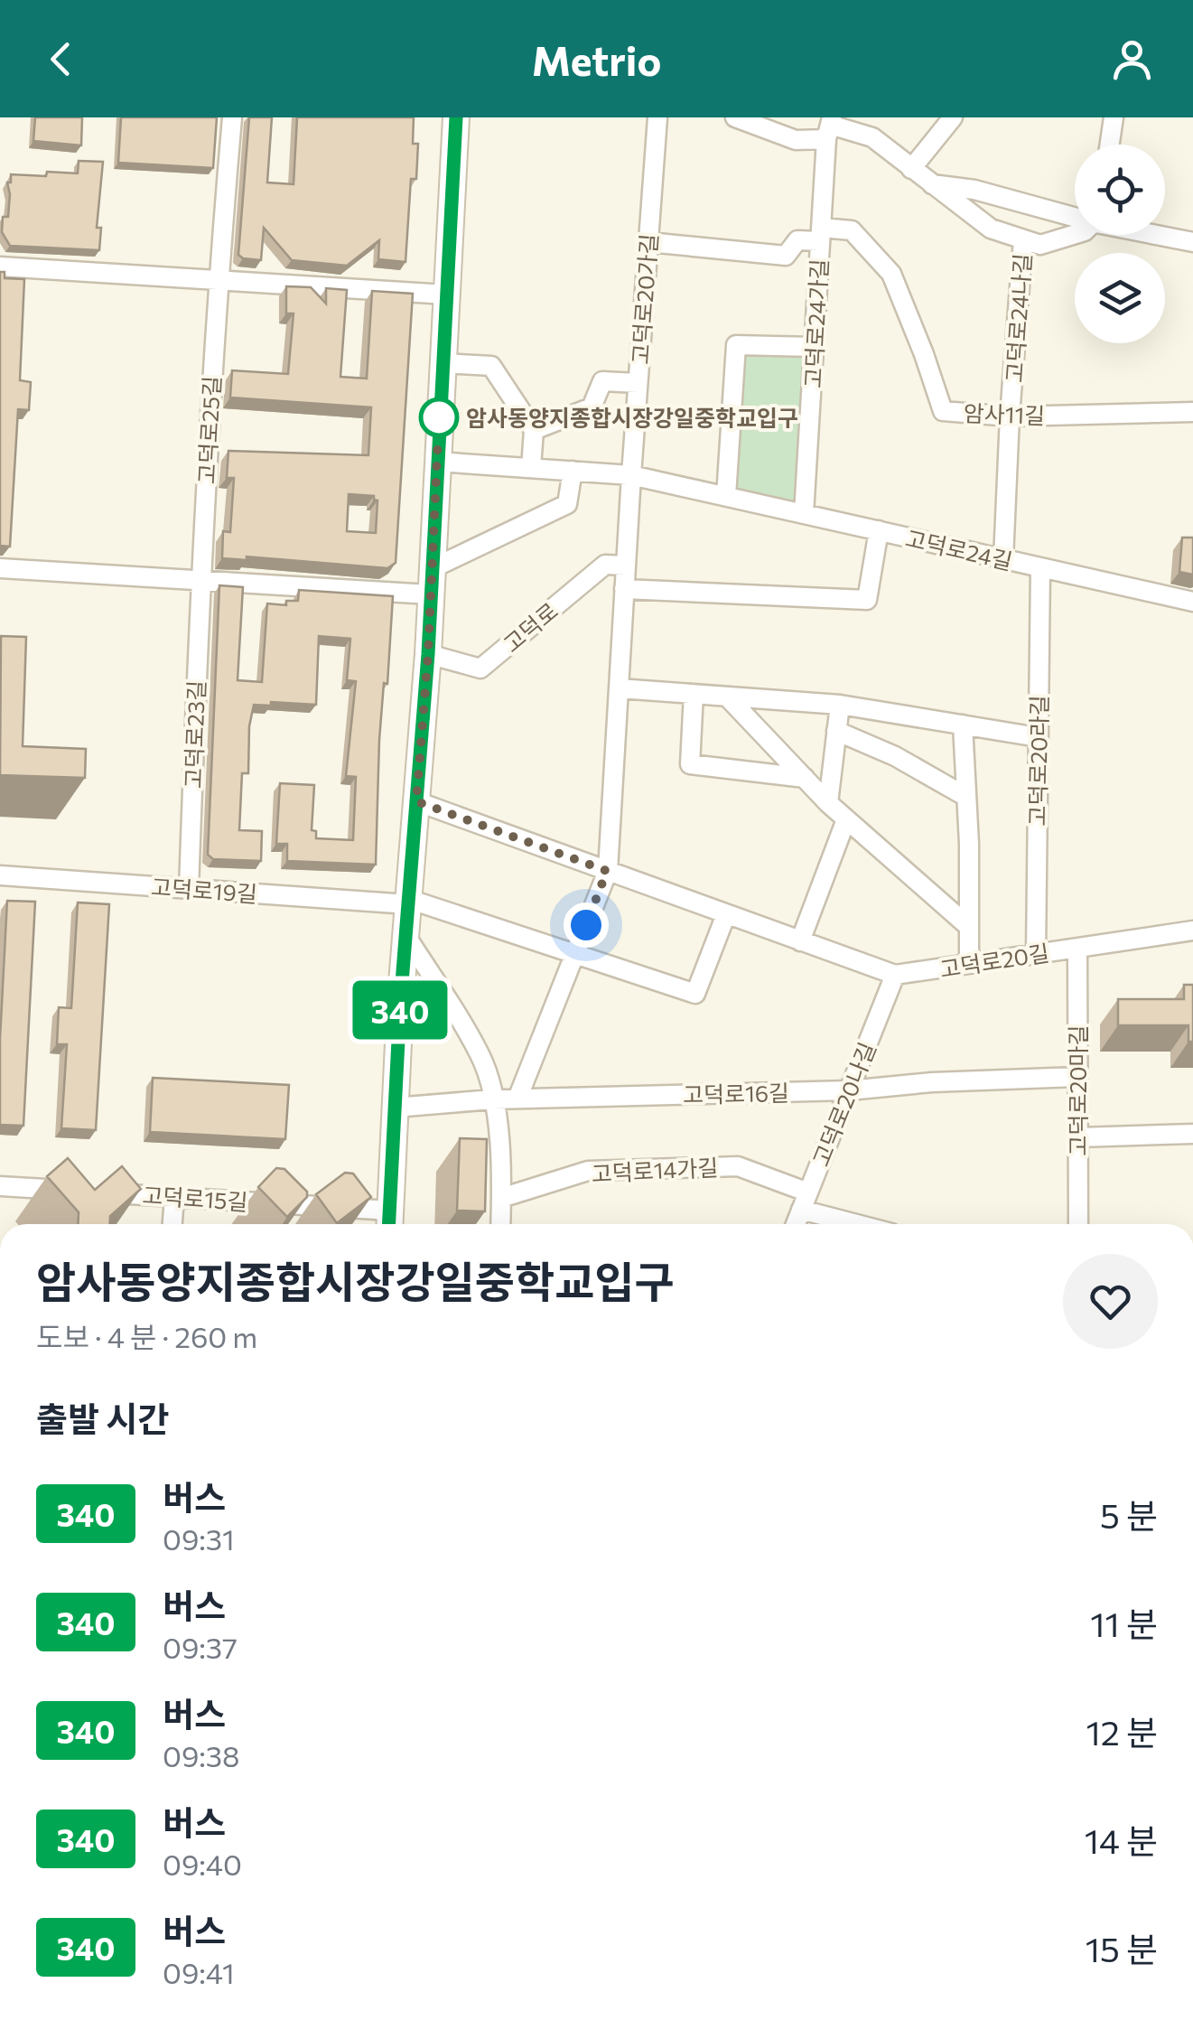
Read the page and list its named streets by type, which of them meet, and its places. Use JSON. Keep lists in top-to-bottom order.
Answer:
{
  "streets": {
    "street": [
      "고덕로20가길",
      "고덕로24나길",
      "고덕로24가길",
      "암사11길",
      "고덕로25길",
      "고덕로24길",
      "고덕로",
      "고덕로23길",
      "고덕로20라길",
      "고덕로19길",
      "고덕로20길",
      "고덕로20마길",
      "고덕로16길",
      "고덕로20나길",
      "고덕로14가길",
      "고덕로15길"
    ]
  },
  "crossings": [
    ["고덕로20가길", "고덕로24가길"],
    ["고덕로20가길", "고덕로24길"],
    ["고덕로20가길", "고덕로"],
    ["고덕로20가길", "고덕로20길"],
    ["고덕로24나길", "암사11길"],
    ["고덕로24나길", "고덕로24길"],
    ["고덕로24가길", "암사11길"],
    ["고덕로24가길", "고덕로24길"],
    ["고덕로25길", "고덕로23길"],
    ["고덕로24길", "고덕로20라길"],
    ["고덕로23길", "고덕로19길"],
    ["고덕로20라길", "고덕로20길"],
    ["고덕로19길", "고덕로20길"],
    ["고덕로20길", "고덕로20마길"],
    ["고덕로20길", "고덕로20나길"],
    ["고덕로20마길", "고덕로16길"],
    ["고덕로16길", "고덕로20나길"],
    ["고덕로20나길", "고덕로14가길"]
  ],
  "places": ["암사동양지종합시장강일중학교입구"],
  "lines": ["bus line 340"],
  "page": {
    "header": "Metrio",
    "on_map": "340",
    "heading": [
      ["암사동양지종합시장강일중학교입구", "도보 · 4 분 · 260 m"],
      "출발 시간"
    ],
    "list": [
      {
        "mark": "340",
        "name": "버스",
        "note": "09:31",
        "value": "5 분"
      },
      {
        "mark": "340",
        "name": "버스",
        "note": "09:37",
        "value": "11 분"
      },
      {
        "mark": "340",
        "name": "버스",
        "note": "09:38",
        "value": "12 분"
      },
      {
        "mark": "340",
        "name": "버스",
        "note": "09:40",
        "value": "14 분"
      },
      {
        "mark": "340",
        "name": "버스",
        "note": "09:41",
        "value": "15 분"
      }
    ]
  }
}
